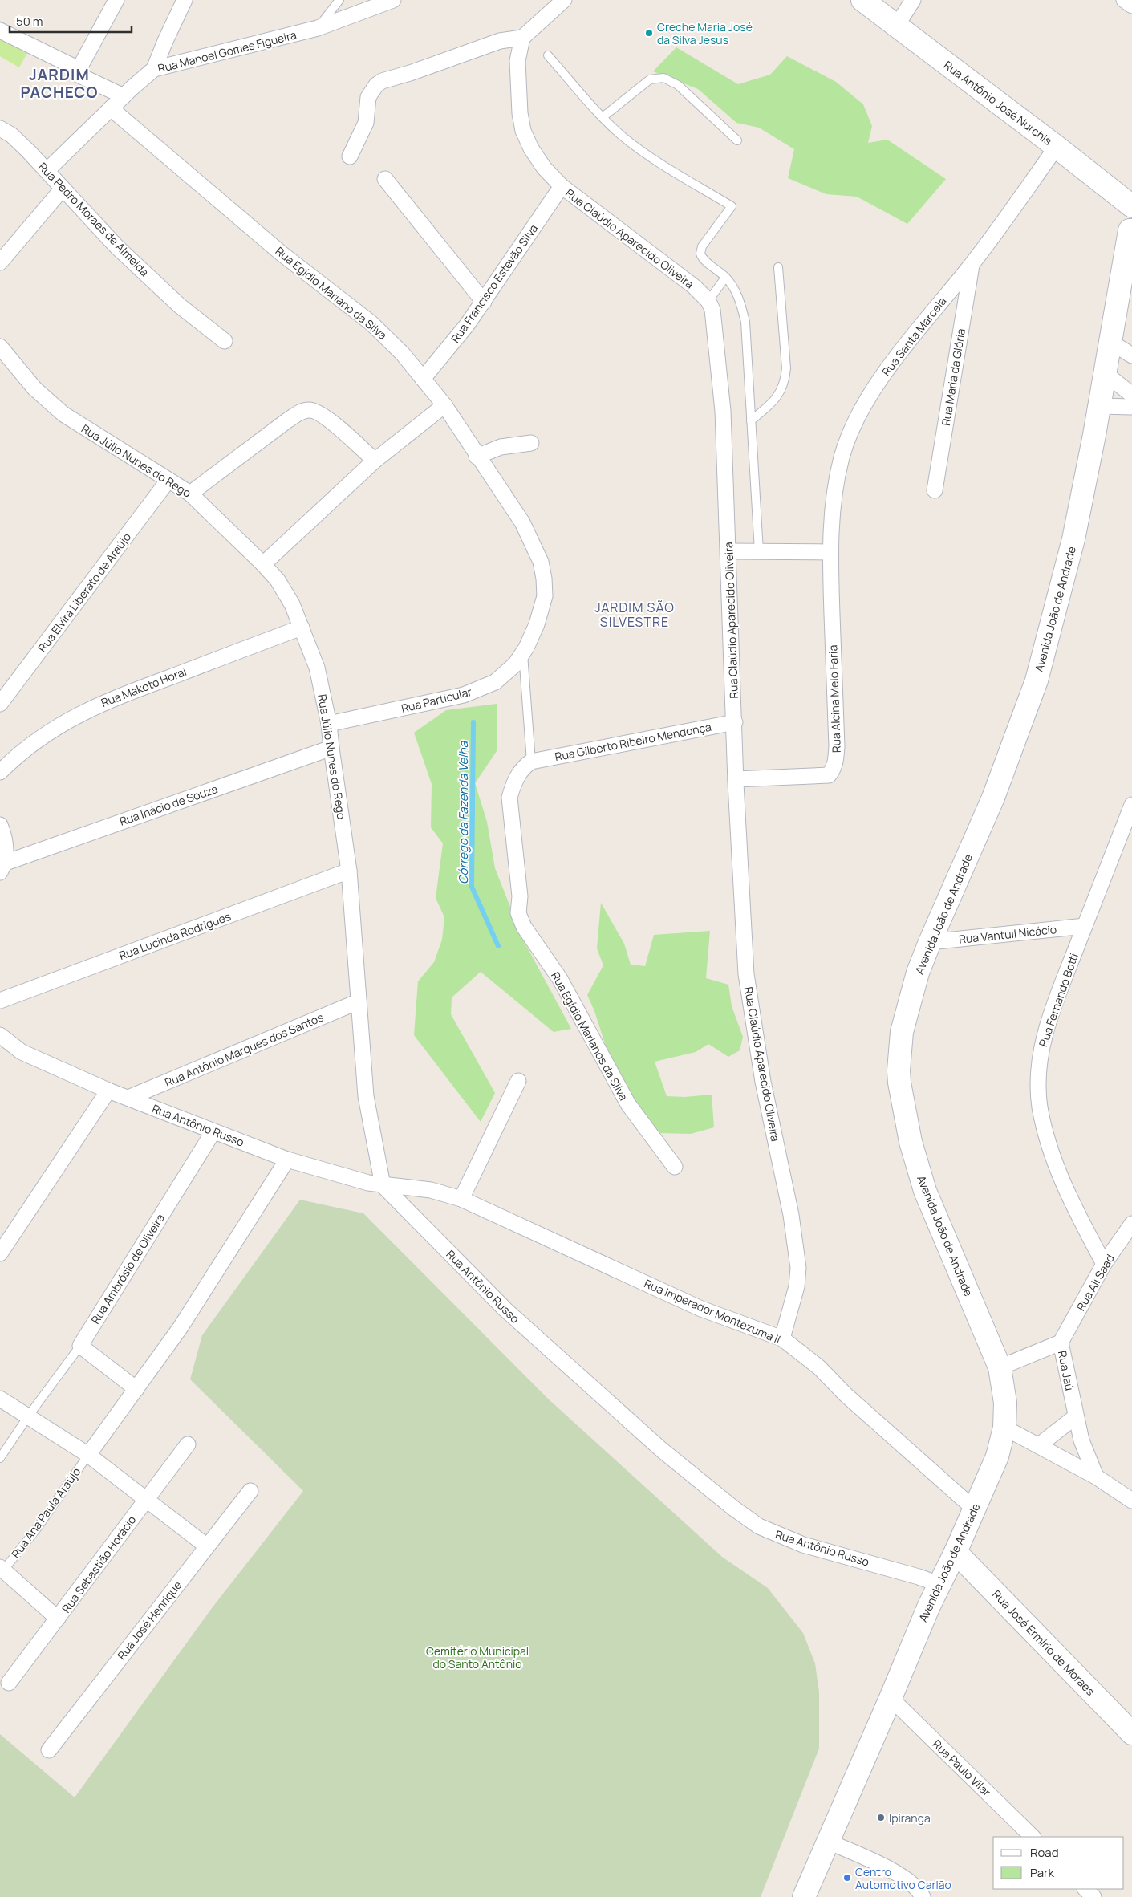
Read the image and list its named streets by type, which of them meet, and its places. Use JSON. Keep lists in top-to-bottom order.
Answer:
{
  "streets": {
    "main road": ["Rua Antônio José Nurchis", "Avenida João de Andrade", "Rua José Ermírio de Moraes"],
    "street": [
      "Rua Manoel Gomes Figueira",
      "Rua Pedro Moraes de Almeida",
      "Rua Claúdio Aparecido Oliveira",
      "Rua Francisco Estevão Silva",
      "Rua Egídio Mariano da Silva",
      "Rua Santa Marcela",
      "Rua Maria da Glória",
      "Rua Júlio Nunes do Rego",
      "Rua Elvira Liberato de Araújo",
      "Rua Makoto Horai",
      "Rua Alcina Melo Faria",
      "Rua Particular",
      "Rua Gilberto Ribeiro Mendonça",
      "Rua Inácio de Souza",
      "Rua Vantuil Nicácio",
      "Rua Lucinda Rodrigues",
      "Rua Fernando Botti",
      "Rua Egídio Marianos da Silva",
      "Rua Antônio Marques dos Santos",
      "Rua Antônio Russo",
      "Rua Ambrósio de Oliveira",
      "Rua Ali Saad",
      "Rua Imperador Montezuma II",
      "Rua Jaú",
      "Rua Sebastião Horácio",
      "Rua José Henrique",
      "Rua Paulo Vilar"
    ],
    "lane": ["Rua Ana Paula Araújo"]
  },
  "crossings": [
    ["Rua Manoel Gomes Figueira", "Rua Pedro Moraes de Almeida"],
    ["Rua Manoel Gomes Figueira", "Rua Egídio Mariano da Silva"],
    ["Rua Antônio José Nurchis", "Rua Santa Marcela"],
    ["Rua Claúdio Aparecido Oliveira", "Rua Francisco Estevão Silva"],
    ["Rua Claúdio Aparecido Oliveira", "Rua Alcina Melo Faria"],
    ["Rua Claúdio Aparecido Oliveira", "Rua Gilberto Ribeiro Mendonça"],
    ["Rua Claúdio Aparecido Oliveira", "Rua Imperador Montezuma II"],
    ["Rua Francisco Estevão Silva", "Rua Egídio Mariano da Silva"],
    ["Rua Egídio Mariano da Silva", "Rua Particular"],
    ["Rua Santa Marcela", "Rua Maria da Glória"],
    ["Rua Santa Marcela", "Rua Alcina Melo Faria"],
    ["Rua Júlio Nunes do Rego", "Rua Elvira Liberato de Araújo"],
    ["Rua Júlio Nunes do Rego", "Rua Makoto Horai"],
    ["Rua Júlio Nunes do Rego", "Rua Particular"],
    ["Rua Júlio Nunes do Rego", "Rua Inácio de Souza"],
    ["Rua Júlio Nunes do Rego", "Rua Lucinda Rodrigues"],
    ["Rua Júlio Nunes do Rego", "Rua Antônio Marques dos Santos"],
    ["Rua Júlio Nunes do Rego", "Rua Antônio Russo"],
    ["Rua Júlio Nunes do Rego", "Rua Imperador Montezuma II"],
    ["Avenida João de Andrade", "Rua Vantuil Nicácio"],
    ["Avenida João de Andrade", "Rua Antônio Russo"],
    ["Avenida João de Andrade", "Rua Imperador Montezuma II"],
    ["Avenida João de Andrade", "Rua Jaú"],
    ["Avenida João de Andrade", "Rua José Ermírio de Moraes"],
    ["Avenida João de Andrade", "Rua Paulo Vilar"],
    ["Rua Gilberto Ribeiro Mendonça", "Rua Egídio Marianos da Silva"],
    ["Rua Vantuil Nicácio", "Rua Fernando Botti"],
    ["Rua Fernando Botti", "Rua Ali Saad"],
    ["Rua Antônio Marques dos Santos", "Rua Antônio Russo"],
    ["Rua Antônio Russo", "Rua Ambrósio de Oliveira"],
    ["Rua Antônio Russo", "Rua Imperador Montezuma II"],
    ["Rua Ali Saad", "Rua Jaú"]
  ],
  "districts": ["JARDIM PACHECO", "JARDIM SÃO SILVESTRE"],
  "water": ["Córrego da Fazenda Velha"],
  "parks": ["Cemitério Municipal do Santo Antônio"],
  "places": ["Creche Maria José da Silva Jesus", "Ipiranga", "Centro Automotivo Carlão"],
  "legend": ["Road", "Park"],
  "scale_bar": "50 m"
}
